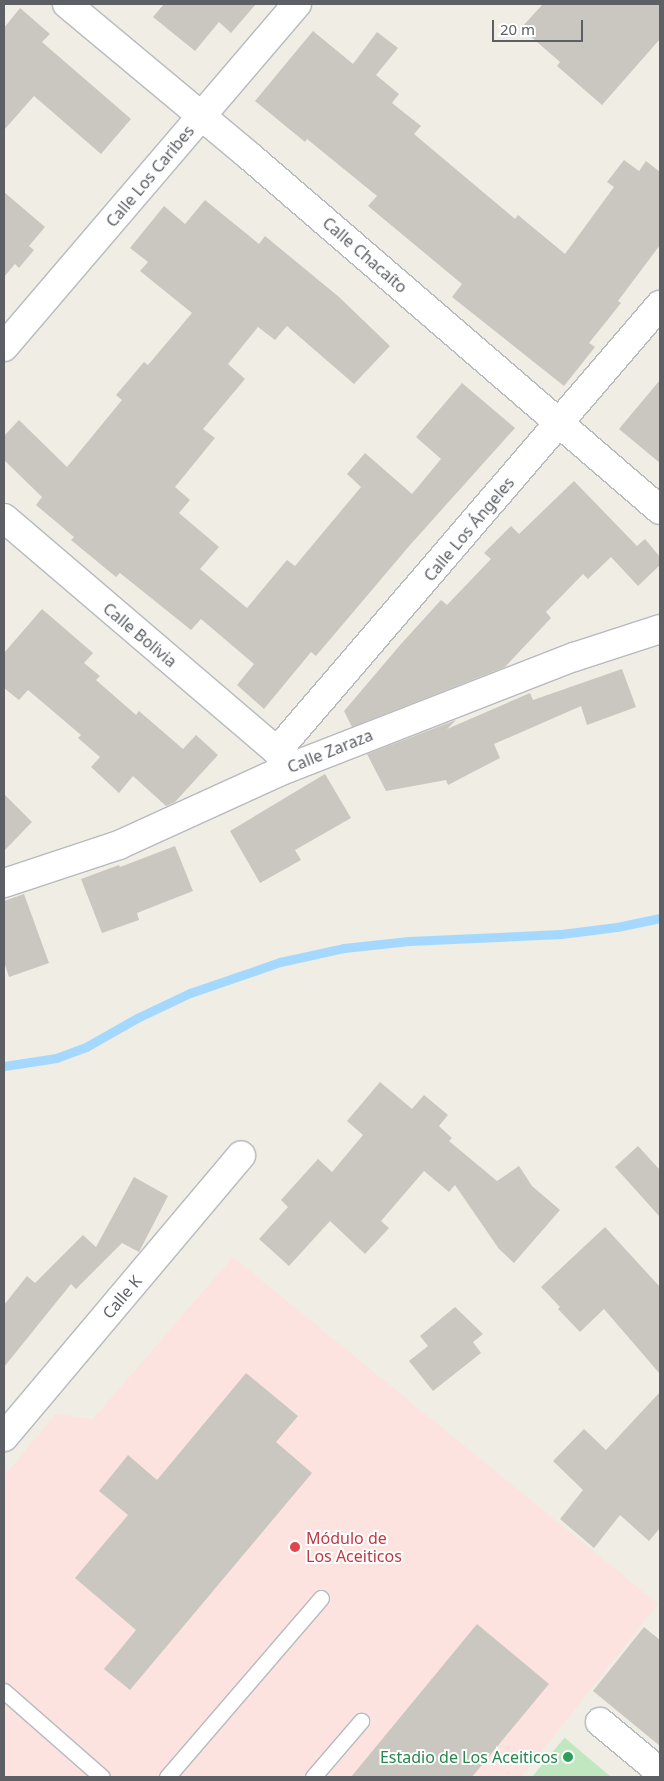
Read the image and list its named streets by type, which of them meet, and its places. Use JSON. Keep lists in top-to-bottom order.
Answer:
{
  "streets": {
    "street": [
      "Calle Los Caribes",
      "Calle Chacaíto",
      "Calle Los Ángeles",
      "Calle Bolivia",
      "Calle Zaraza",
      "Calle K"
    ]
  },
  "crossings": [
    ["Calle Los Caribes", "Calle Chacaíto"],
    ["Calle Chacaíto", "Calle Los Ángeles"],
    ["Calle Los Ángeles", "Calle Bolivia"],
    ["Calle Los Ángeles", "Calle Zaraza"],
    ["Calle Bolivia", "Calle Zaraza"]
  ],
  "places": ["Módulo de Los Aceiticos", "Estadio de Los Aceiticos"],
  "scale_bar": "20 m"
}
